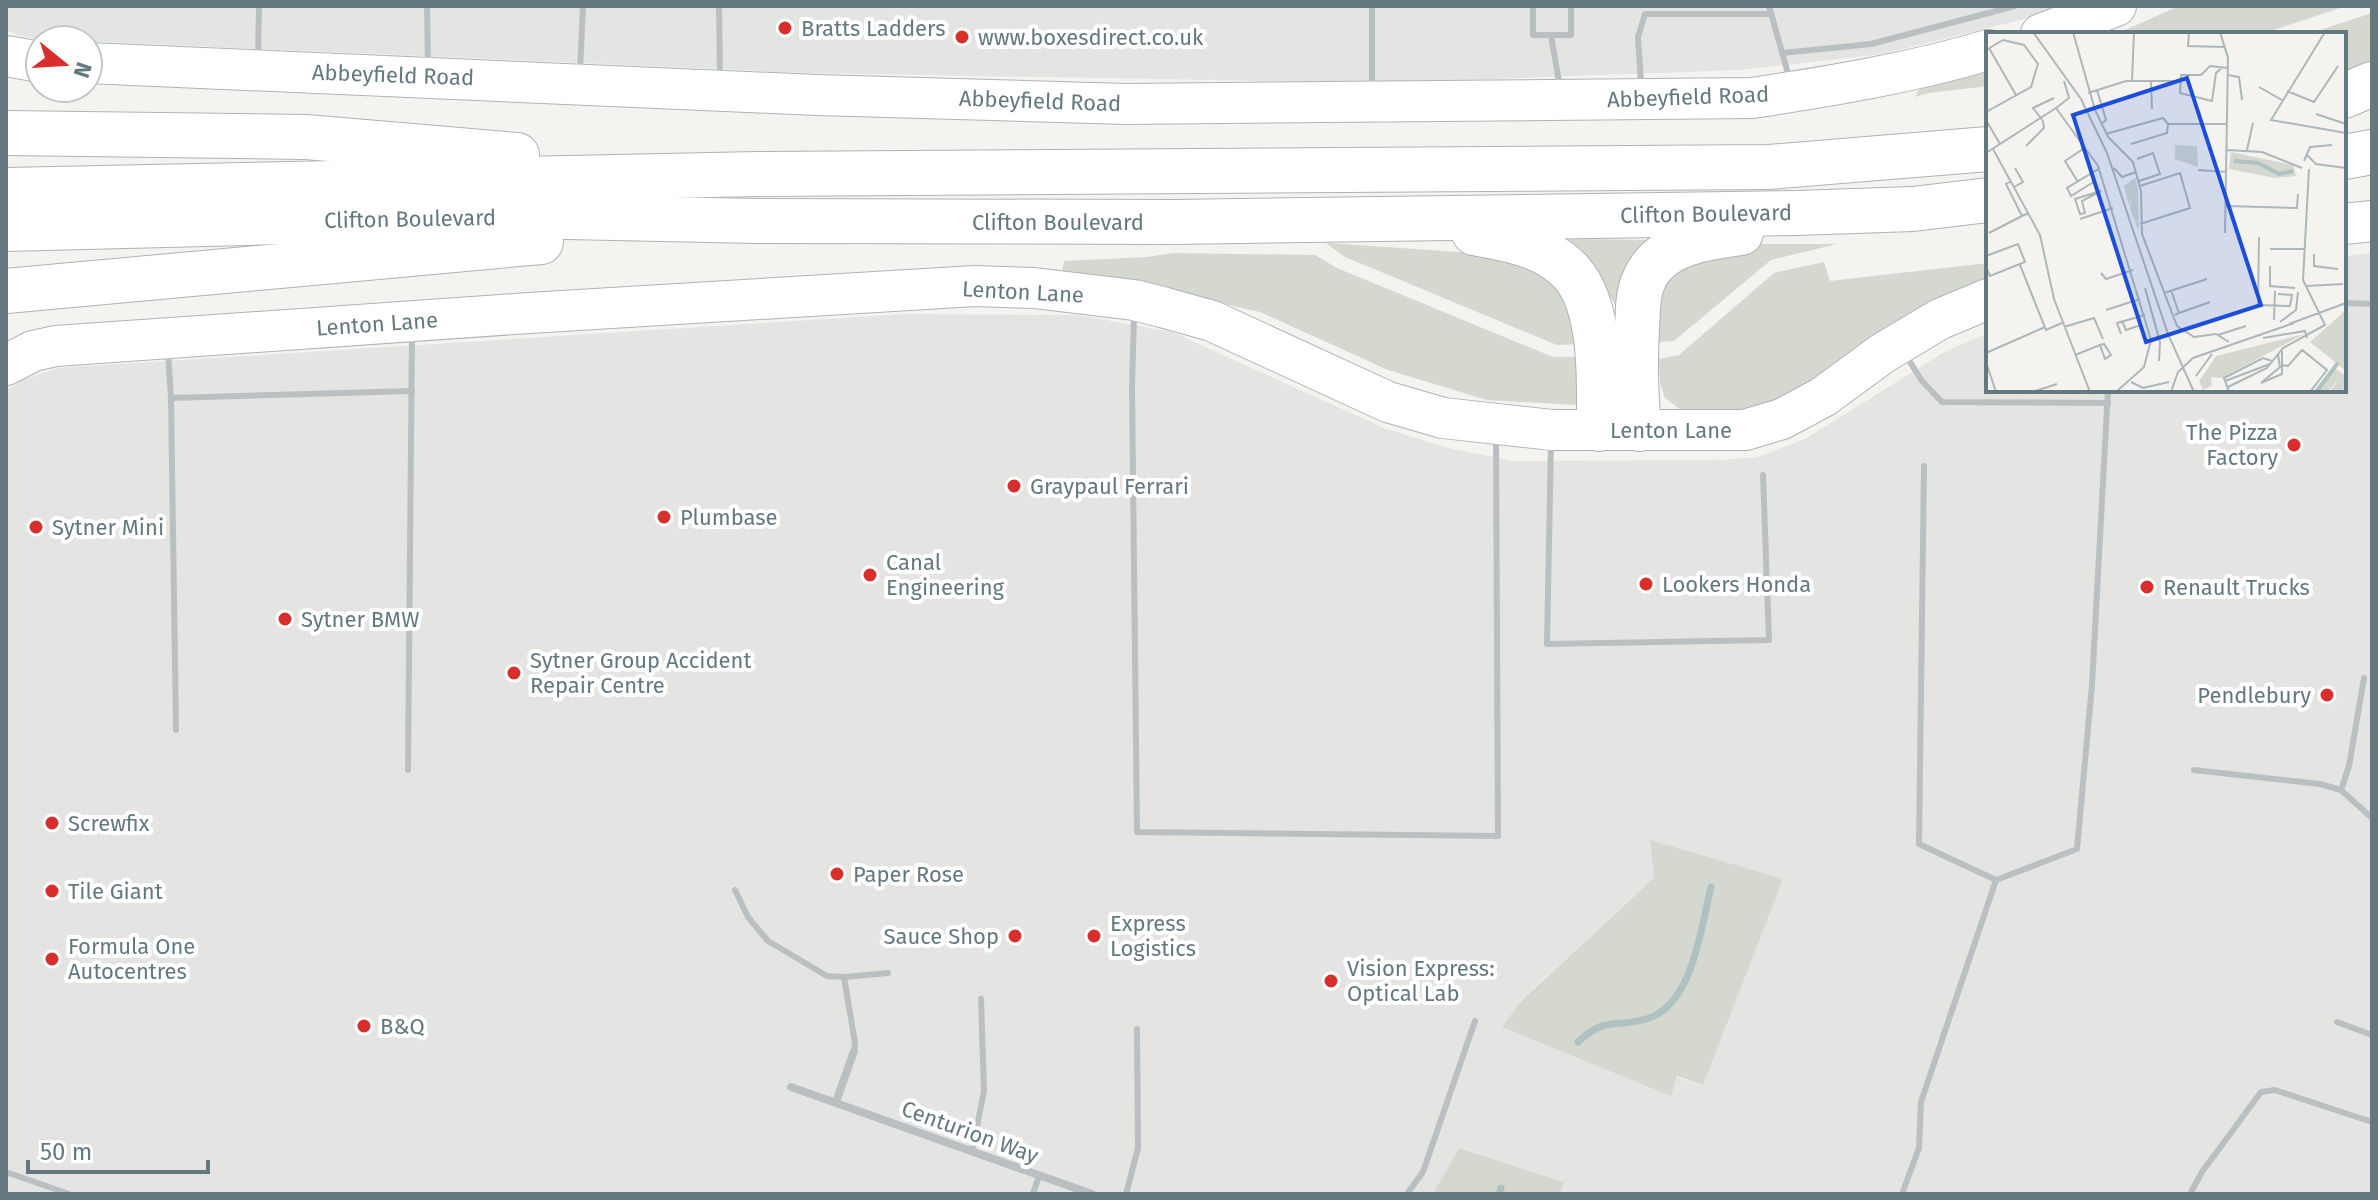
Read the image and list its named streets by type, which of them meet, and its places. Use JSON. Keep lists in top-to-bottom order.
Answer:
{
  "streets": {
    "highway": ["Clifton Boulevard"],
    "street": ["Abbeyfield Road", "Lenton Lane", "Centurion Way"]
  },
  "places": [
    "Bratts Ladders",
    "www.boxesdirect.co.uk",
    "The Pizza Factory",
    "Graypaul Ferrari",
    "Plumbase",
    "Sytner Mini",
    "Canal Engineering",
    "Lookers Honda",
    "Renault Trucks",
    "Sytner BMW",
    "Sytner Group Accident Repair Centre",
    "Pendlebury",
    "Screwfix",
    "Paper Rose",
    "Tile Giant",
    "Sauce Shop",
    "Express Logistics",
    "Formula One Autocentres",
    "Vision Express: Optical Lab",
    "B&Q"
  ],
  "scale_bar": "50 m",
  "north": "right"
}
